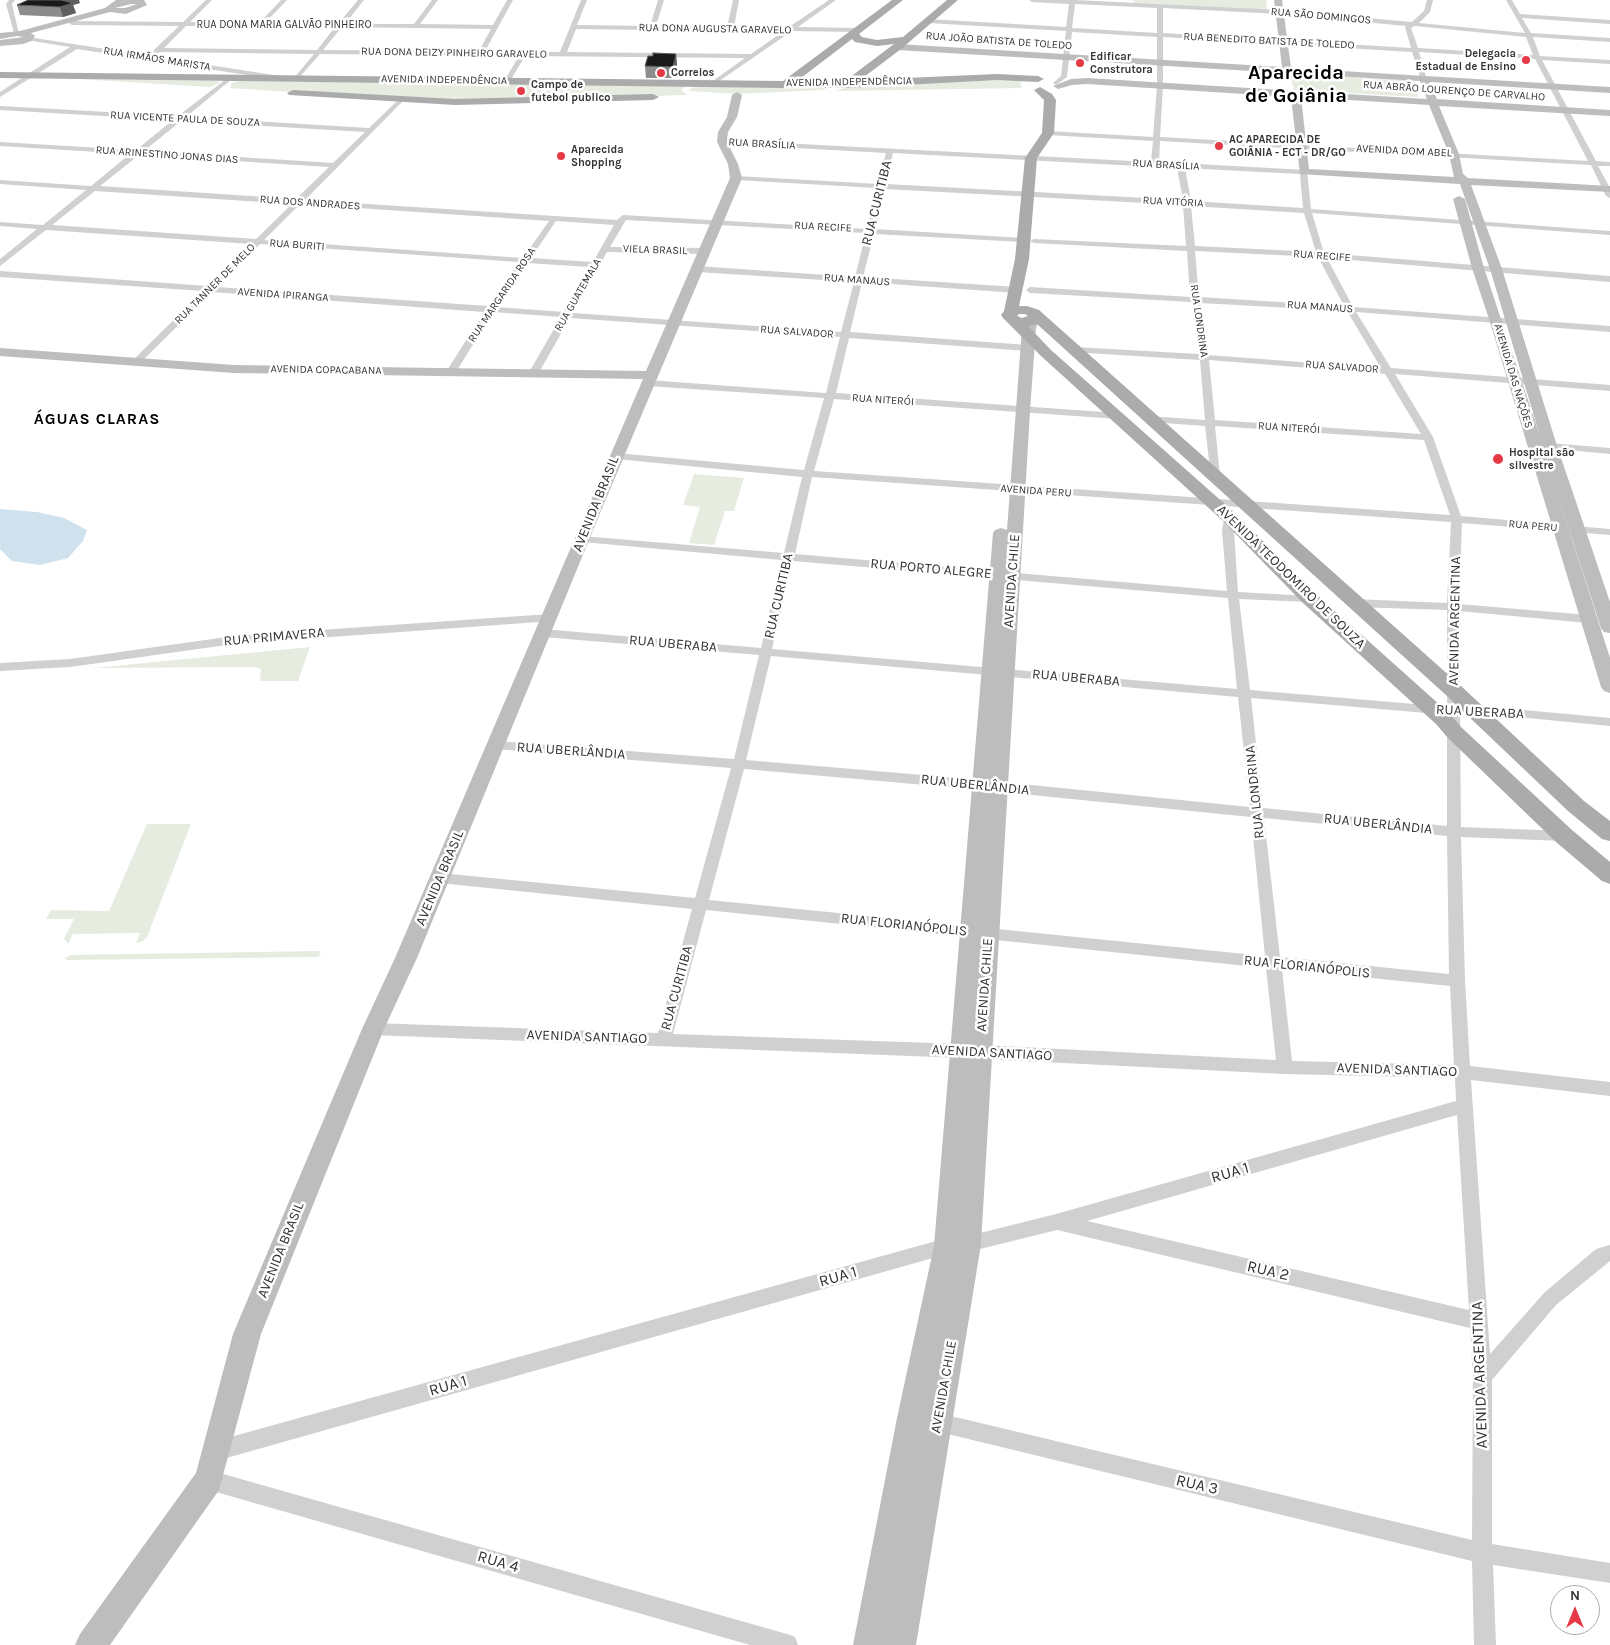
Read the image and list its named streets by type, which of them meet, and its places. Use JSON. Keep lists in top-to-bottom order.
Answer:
{
  "streets": {
    "main road": ["AVENIDA INDEPENDÊNCIA", "AVENIDA TEODOMIRO DE SOUZA", "AVENIDA CHILE"],
    "street": [
      "RUA SÃO DOMINGOS",
      "RUA DONA MARIA GALVÃO PINHEIRO",
      "RUA DONA AUGUSTA GARAVELO",
      "RUA JOÃO BATISTA DE TOLEDO",
      "RUA BENEDITO BATISTA DE TOLEDO",
      "RUA DONA DEIZY PINHEIRO GARAVELO",
      "RUA IRMÃOS MARISTA",
      "RUA ABRÃO LOURENÇO DE CARVALHO",
      "RUA VICENTE PAULA DE SOUZA",
      "RUA BRASÍLIA",
      "AVENIDA DOM ABEL",
      "RUA ARINESTINO JONAS DIAS",
      "RUA VITÓRIA",
      "RUA DOS ANDRADES",
      "RUA CURITIBA",
      "RUA RECIFE",
      "RUA BURITI",
      "VIELA BRASIL",
      "RUA MANAUS",
      "RUA TANNER DE MELO",
      "AVENIDA IPIRANGA",
      "RUA MARGARIDA ROSA",
      "RUA GUATEMALA",
      "RUA LONDRINA",
      "RUA SALVADOR",
      "AVENIDA COPACABANA",
      "AVENIDA DAS NAÇÕES",
      "RUA NITERÓI",
      "AVENIDA PERU",
      "AVENIDA BRASIL",
      "RUA PERU",
      "RUA PORTO ALEGRE",
      "AVENIDA ARGENTINA",
      "RUA PRIMAVERA",
      "RUA UBERABA",
      "RUA UBERLÂNDIA",
      "RUA FLORIANÓPOLIS",
      "AVENIDA SANTIAGO",
      "RUA 1",
      "RUA 2",
      "RUA 3",
      "RUA 4"
    ]
  },
  "crossings": [
    ["RUA IRMÃOS MARISTA", "AVENIDA INDEPENDÊNCIA"],
    ["AVENIDA INDEPENDÊNCIA", "RUA TANNER DE MELO"],
    ["RUA VICENTE PAULA DE SOUZA", "RUA TANNER DE MELO"],
    ["RUA BRASÍLIA", "RUA CURITIBA"],
    ["RUA BRASÍLIA", "RUA LONDRINA"],
    ["RUA BRASÍLIA", "AVENIDA DAS NAÇÕES"],
    ["RUA BRASÍLIA", "AVENIDA CHILE"],
    ["RUA BRASÍLIA", "AVENIDA ARGENTINA"],
    ["RUA ARINESTINO JONAS DIAS", "RUA TANNER DE MELO"],
    ["RUA VITÓRIA", "RUA CURITIBA"],
    ["RUA VITÓRIA", "RUA LONDRINA"],
    ["RUA VITÓRIA", "AVENIDA DAS NAÇÕES"],
    ["RUA VITÓRIA", "AVENIDA BRASIL"],
    ["RUA VITÓRIA", "AVENIDA CHILE"],
    ["RUA VITÓRIA", "AVENIDA ARGENTINA"],
    ["RUA DOS ANDRADES", "RUA RECIFE"],
    ["RUA DOS ANDRADES", "RUA TANNER DE MELO"],
    ["RUA DOS ANDRADES", "RUA MARGARIDA ROSA"],
    ["RUA DOS ANDRADES", "RUA GUATEMALA"],
    ["RUA CURITIBA", "RUA RECIFE"],
    ["RUA CURITIBA", "RUA MANAUS"],
    ["RUA CURITIBA", "RUA SALVADOR"],
    ["RUA CURITIBA", "RUA NITERÓI"],
    ["RUA CURITIBA", "AVENIDA PERU"],
    ["RUA CURITIBA", "RUA PORTO ALEGRE"],
    ["RUA CURITIBA", "RUA UBERABA"],
    ["RUA CURITIBA", "RUA UBERLÂNDIA"],
    ["RUA CURITIBA", "RUA FLORIANÓPOLIS"],
    ["RUA CURITIBA", "AVENIDA SANTIAGO"],
    ["RUA RECIFE", "RUA GUATEMALA"],
    ["RUA RECIFE", "RUA LONDRINA"],
    ["RUA RECIFE", "AVENIDA DAS NAÇÕES"],
    ["RUA RECIFE", "AVENIDA BRASIL"],
    ["RUA RECIFE", "AVENIDA CHILE"],
    ["RUA RECIFE", "AVENIDA ARGENTINA"],
    ["RUA BURITI", "RUA TANNER DE MELO"],
    ["RUA BURITI", "RUA MARGARIDA ROSA"],
    ["RUA BURITI", "RUA GUATEMALA"],
    ["VIELA BRASIL", "RUA GUATEMALA"],
    ["VIELA BRASIL", "AVENIDA BRASIL"],
    ["RUA MANAUS", "RUA LONDRINA"],
    ["RUA MANAUS", "AVENIDA DAS NAÇÕES"],
    ["RUA MANAUS", "AVENIDA BRASIL"],
    ["RUA MANAUS", "AVENIDA CHILE"],
    ["RUA MANAUS", "AVENIDA ARGENTINA"],
    ["RUA TANNER DE MELO", "AVENIDA IPIRANGA"],
    ["RUA TANNER DE MELO", "AVENIDA COPACABANA"],
    ["AVENIDA IPIRANGA", "RUA MARGARIDA ROSA"],
    ["AVENIDA IPIRANGA", "RUA GUATEMALA"],
    ["AVENIDA IPIRANGA", "RUA SALVADOR"],
    ["RUA MARGARIDA ROSA", "AVENIDA COPACABANA"],
    ["RUA GUATEMALA", "RUA SALVADOR"],
    ["RUA GUATEMALA", "AVENIDA COPACABANA"],
    ["RUA LONDRINA", "RUA SALVADOR"],
    ["RUA LONDRINA", "RUA NITERÓI"],
    ["RUA LONDRINA", "AVENIDA PERU"],
    ["RUA LONDRINA", "RUA PORTO ALEGRE"],
    ["RUA LONDRINA", "AVENIDA TEODOMIRO DE SOUZA"],
    ["RUA LONDRINA", "RUA UBERABA"],
    ["RUA LONDRINA", "RUA UBERLÂNDIA"],
    ["RUA LONDRINA", "RUA FLORIANÓPOLIS"],
    ["RUA LONDRINA", "AVENIDA SANTIAGO"],
    ["RUA SALVADOR", "AVENIDA DAS NAÇÕES"],
    ["RUA SALVADOR", "AVENIDA BRASIL"],
    ["RUA SALVADOR", "AVENIDA TEODOMIRO DE SOUZA"],
    ["RUA SALVADOR", "AVENIDA CHILE"],
    ["RUA SALVADOR", "AVENIDA ARGENTINA"],
    ["AVENIDA COPACABANA", "RUA NITERÓI"],
    ["AVENIDA COPACABANA", "AVENIDA BRASIL"],
    ["AVENIDA DAS NAÇÕES", "RUA PERU"],
    ["RUA NITERÓI", "AVENIDA BRASIL"],
    ["RUA NITERÓI", "AVENIDA TEODOMIRO DE SOUZA"],
    ["RUA NITERÓI", "AVENIDA CHILE"],
    ["RUA NITERÓI", "AVENIDA ARGENTINA"],
    ["AVENIDA PERU", "AVENIDA BRASIL"],
    ["AVENIDA PERU", "RUA PERU"],
    ["AVENIDA PERU", "AVENIDA TEODOMIRO DE SOUZA"],
    ["AVENIDA PERU", "AVENIDA CHILE"],
    ["AVENIDA PERU", "AVENIDA ARGENTINA"],
    ["AVENIDA BRASIL", "RUA PORTO ALEGRE"],
    ["AVENIDA BRASIL", "RUA PRIMAVERA"],
    ["AVENIDA BRASIL", "RUA UBERABA"],
    ["AVENIDA BRASIL", "RUA UBERLÂNDIA"],
    ["AVENIDA BRASIL", "RUA FLORIANÓPOLIS"],
    ["AVENIDA BRASIL", "AVENIDA SANTIAGO"],
    ["AVENIDA BRASIL", "RUA 1"],
    ["AVENIDA BRASIL", "RUA 4"],
    ["RUA PERU", "AVENIDA ARGENTINA"],
    ["RUA PORTO ALEGRE", "AVENIDA TEODOMIRO DE SOUZA"],
    ["RUA PORTO ALEGRE", "AVENIDA CHILE"],
    ["AVENIDA TEODOMIRO DE SOUZA", "AVENIDA CHILE"],
    ["AVENIDA TEODOMIRO DE SOUZA", "AVENIDA ARGENTINA"],
    ["AVENIDA TEODOMIRO DE SOUZA", "RUA UBERABA"],
    ["AVENIDA TEODOMIRO DE SOUZA", "RUA UBERLÂNDIA"],
    ["AVENIDA CHILE", "RUA UBERABA"],
    ["AVENIDA CHILE", "RUA UBERLÂNDIA"],
    ["AVENIDA CHILE", "RUA FLORIANÓPOLIS"],
    ["AVENIDA CHILE", "AVENIDA SANTIAGO"],
    ["AVENIDA CHILE", "RUA 1"],
    ["AVENIDA CHILE", "RUA 3"],
    ["AVENIDA ARGENTINA", "RUA UBERABA"],
    ["AVENIDA ARGENTINA", "RUA UBERLÂNDIA"],
    ["AVENIDA ARGENTINA", "RUA FLORIANÓPOLIS"],
    ["AVENIDA ARGENTINA", "AVENIDA SANTIAGO"],
    ["AVENIDA ARGENTINA", "RUA 1"],
    ["AVENIDA ARGENTINA", "RUA 2"],
    ["AVENIDA ARGENTINA", "RUA 3"],
    ["RUA PRIMAVERA", "RUA UBERABA"],
    ["RUA 1", "RUA 2"]
  ],
  "districts": ["Aparecida de Goiânia", "ÁGUAS CLARAS"],
  "places": [
    "Delegacia Estadual de Ensino",
    "Edificar Construtora",
    "Correios",
    "Campo de futebol publico",
    "AC APARECIDA DE GOIÂNIA - ECT - DR/GO",
    "Aparecida Shopping",
    "Hospital são silvestre"
  ],
  "north": "top"
}
